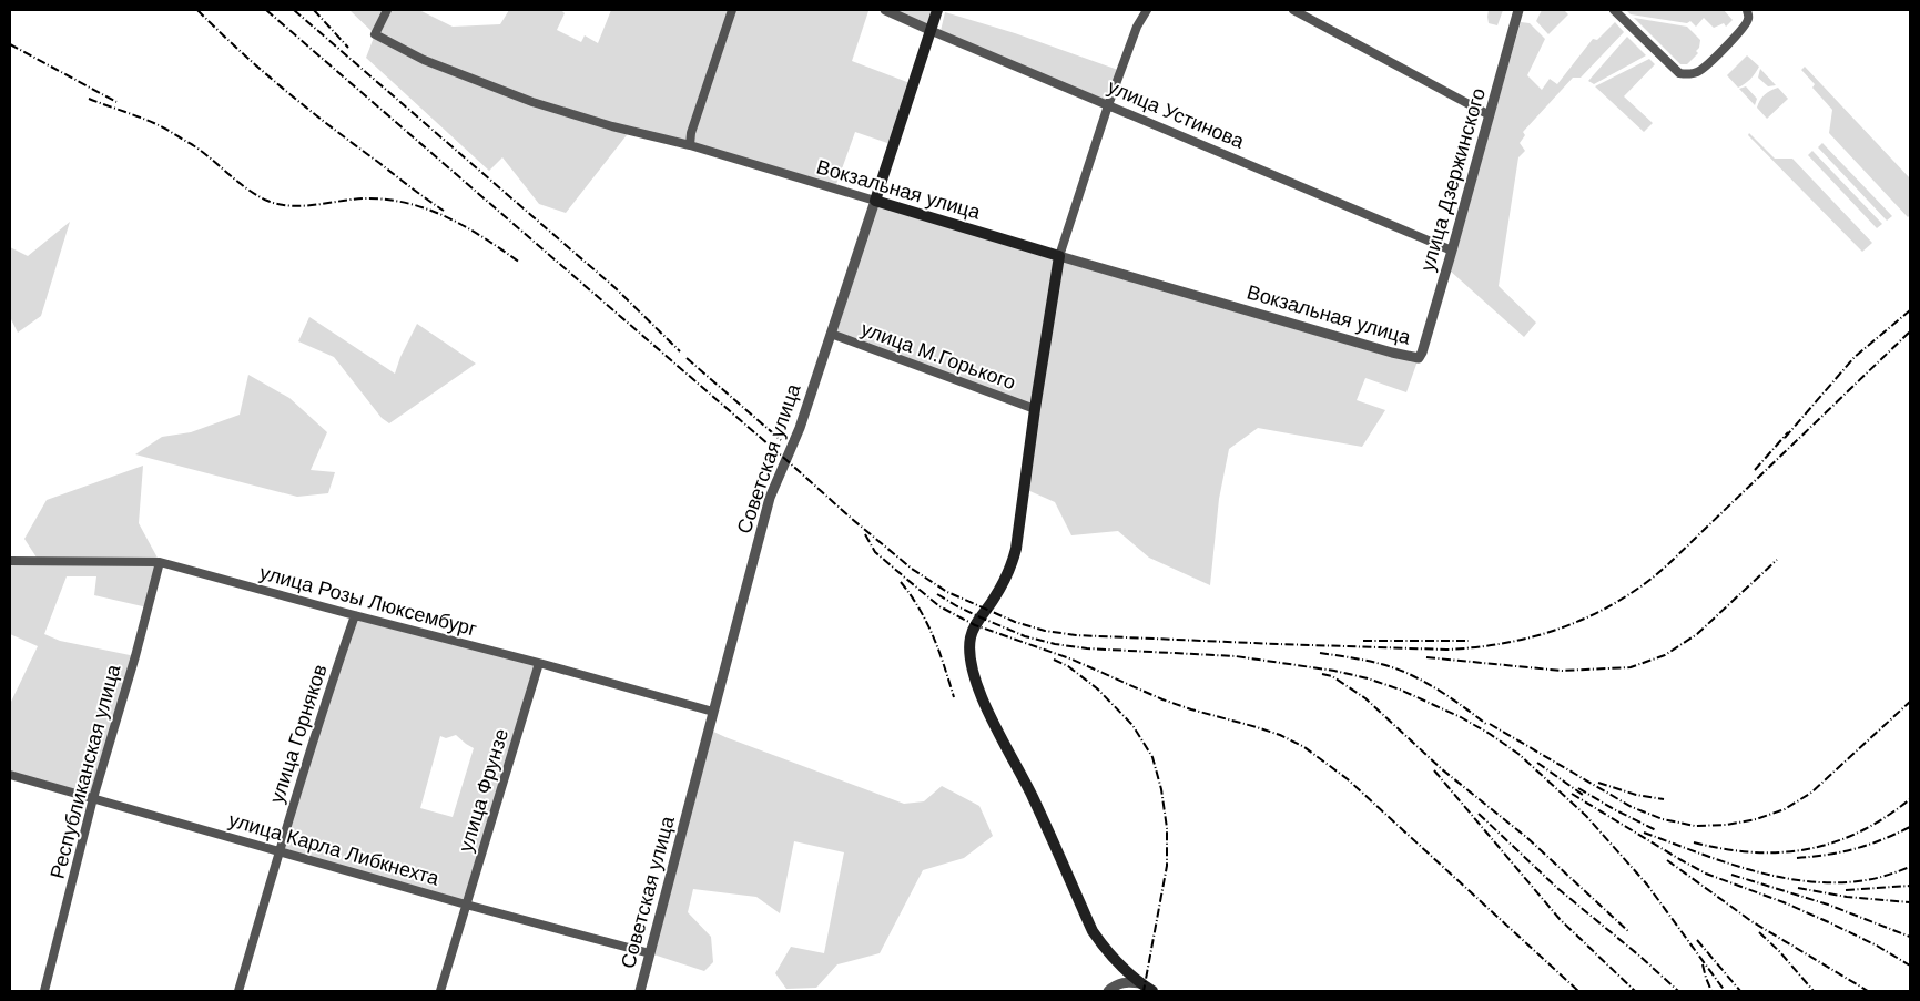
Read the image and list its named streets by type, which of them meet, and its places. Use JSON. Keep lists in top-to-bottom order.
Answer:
{
  "streets": {
    "main road": ["Вокзальная улица", "Советская улица"],
    "street": [
      "улица Устинова",
      "улица Дзержинского",
      "улица М.Горького",
      "улица Розы Люксембург",
      "улица Горняков",
      "Республиканская улица",
      "улица Фрунзе",
      "улица Карла Либкнехта"
    ]
  },
  "crossings": [
    ["улица Устинова", "улица Дзержинского"],
    ["улица Устинова", "Советская улица"],
    ["улица Дзержинского", "Вокзальная улица"],
    ["Вокзальная улица", "Советская улица"],
    ["улица М.Горького", "Советская улица"],
    ["Советская улица", "улица Розы Люксембург"],
    ["Советская улица", "улица Карла Либкнехта"],
    ["улица Розы Люксембург", "улица Горняков"],
    ["улица Розы Люксембург", "Республиканская улица"],
    ["улица Розы Люксембург", "улица Фрунзе"],
    ["улица Горняков", "улица Карла Либкнехта"],
    ["Республиканская улица", "улица Карла Либкнехта"],
    ["улица Фрунзе", "улица Карла Либкнехта"]
  ]
}
